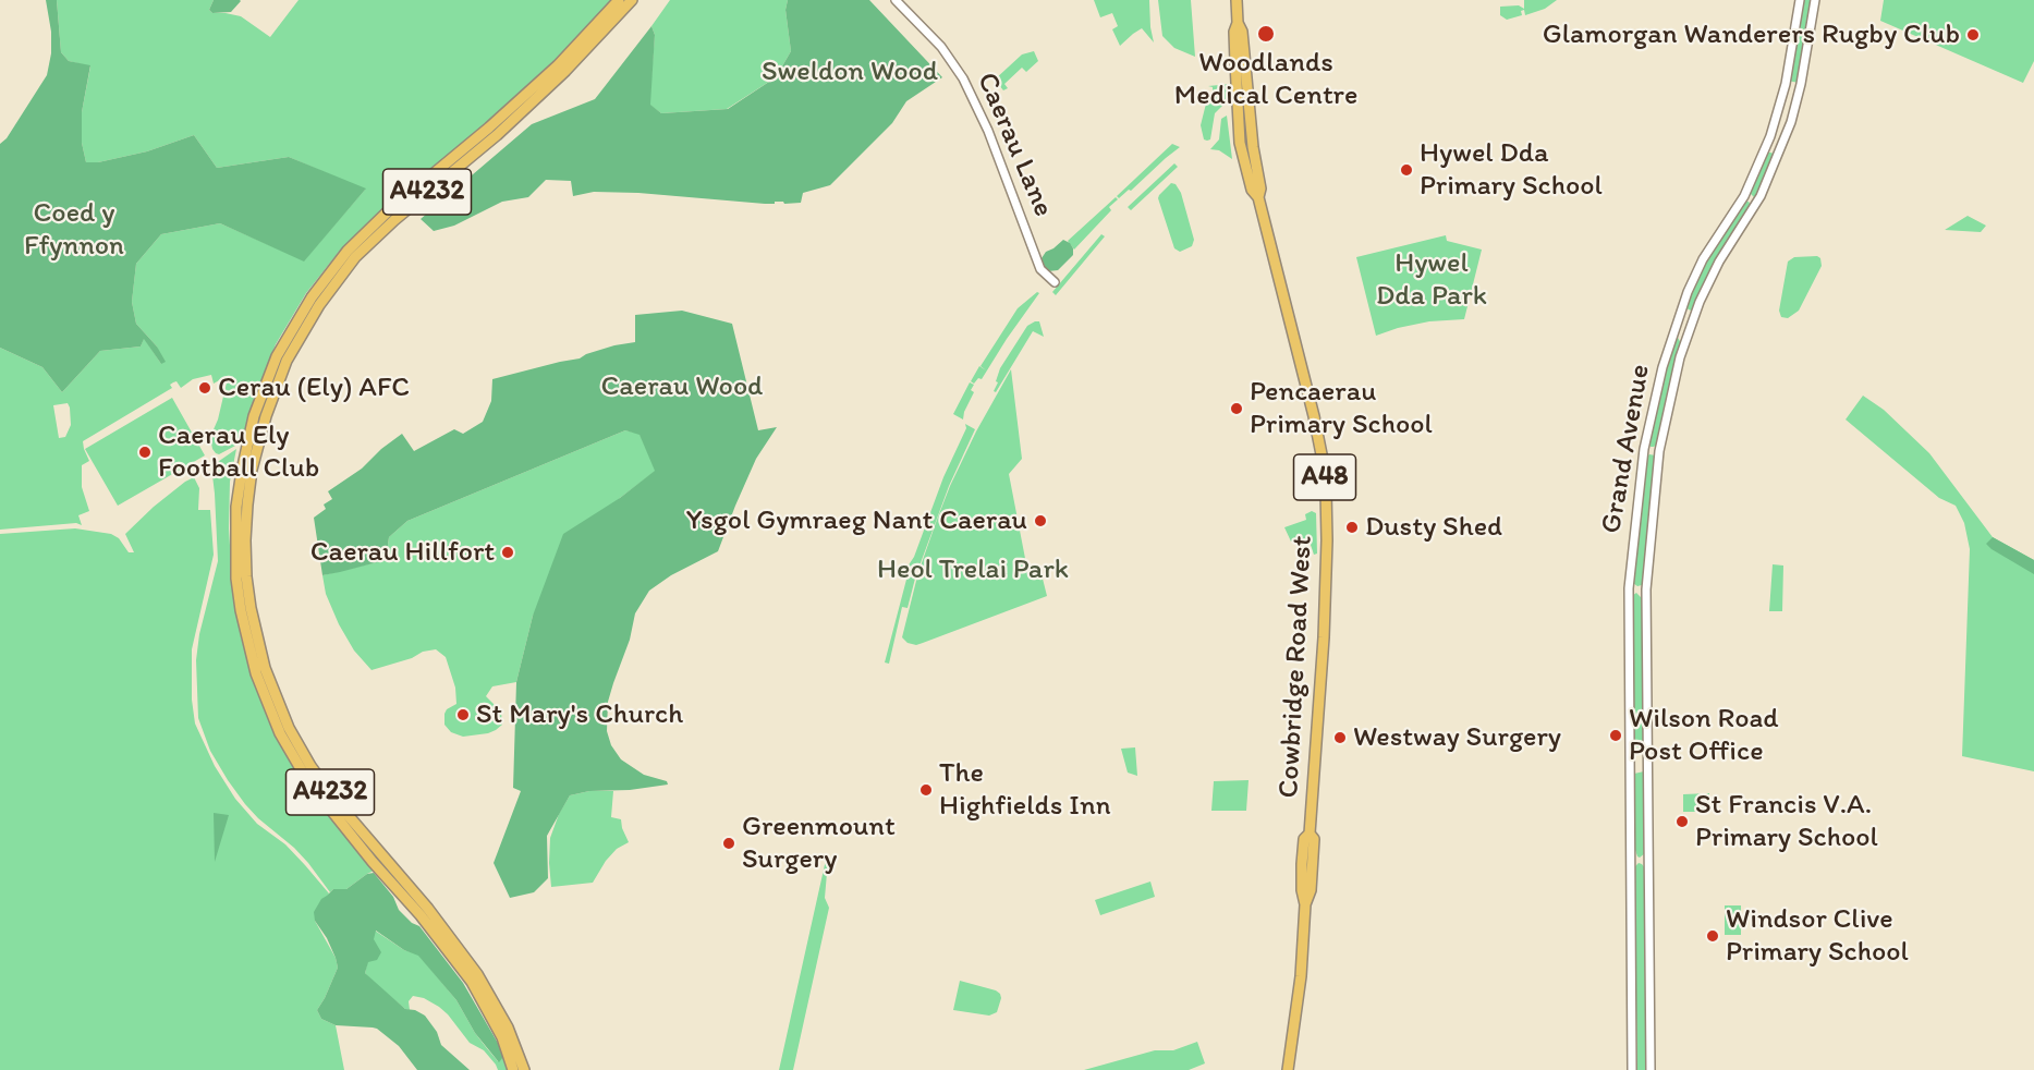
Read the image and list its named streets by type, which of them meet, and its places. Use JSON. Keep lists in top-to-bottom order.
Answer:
{
  "streets": {
    "main road": ["A4232", "A48", "Cowbridge Road West"],
    "street": ["Caerau Lane", "Grand Avenue"]
  },
  "parks": [
    "Sweldon Wood",
    "Coed y Ffynnon",
    "Hywel Dda Park",
    "Caerau Wood",
    "Heol Trelai Park"
  ],
  "places": [
    "Woodlands Medical Centre",
    "Glamorgan Wanderers Rugby Club",
    "Hywel Dda Primary School",
    "Cerau (Ely) AFC",
    "Pencaerau Primary School",
    "Caerau Ely Football Club",
    "Ysgol Gymraeg Nant Caerau",
    "Dusty Shed",
    "Caerau Hillfort",
    "St Mary's Church",
    "Wilson Road Post Office",
    "Westway Surgery",
    "The Highfields Inn",
    "St Francis V.A. Primary School",
    "Greenmount Surgery",
    "Windsor Clive Primary School"
  ]
}
